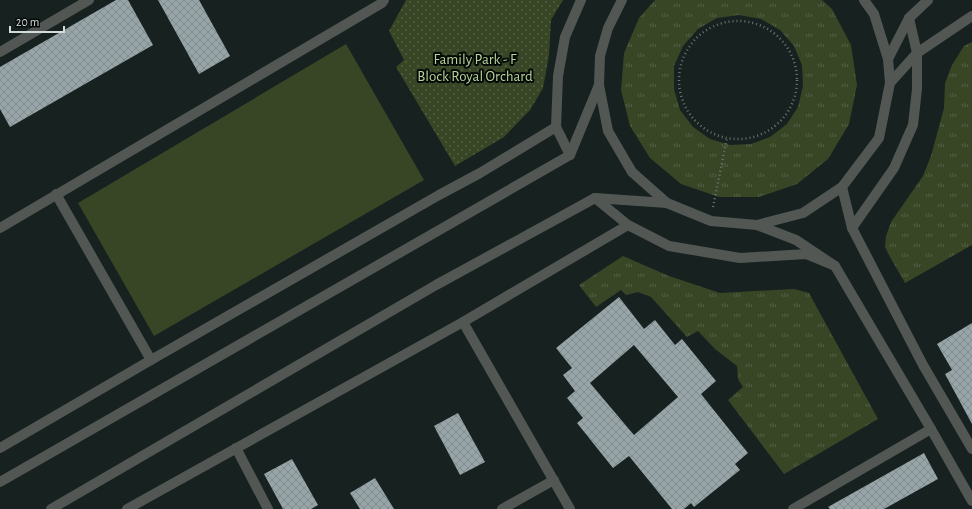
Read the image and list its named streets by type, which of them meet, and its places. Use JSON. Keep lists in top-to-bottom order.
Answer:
{
  "parks": ["Family Park - F Block Royal Orchard"],
  "scale_bar": "20 m"
}
